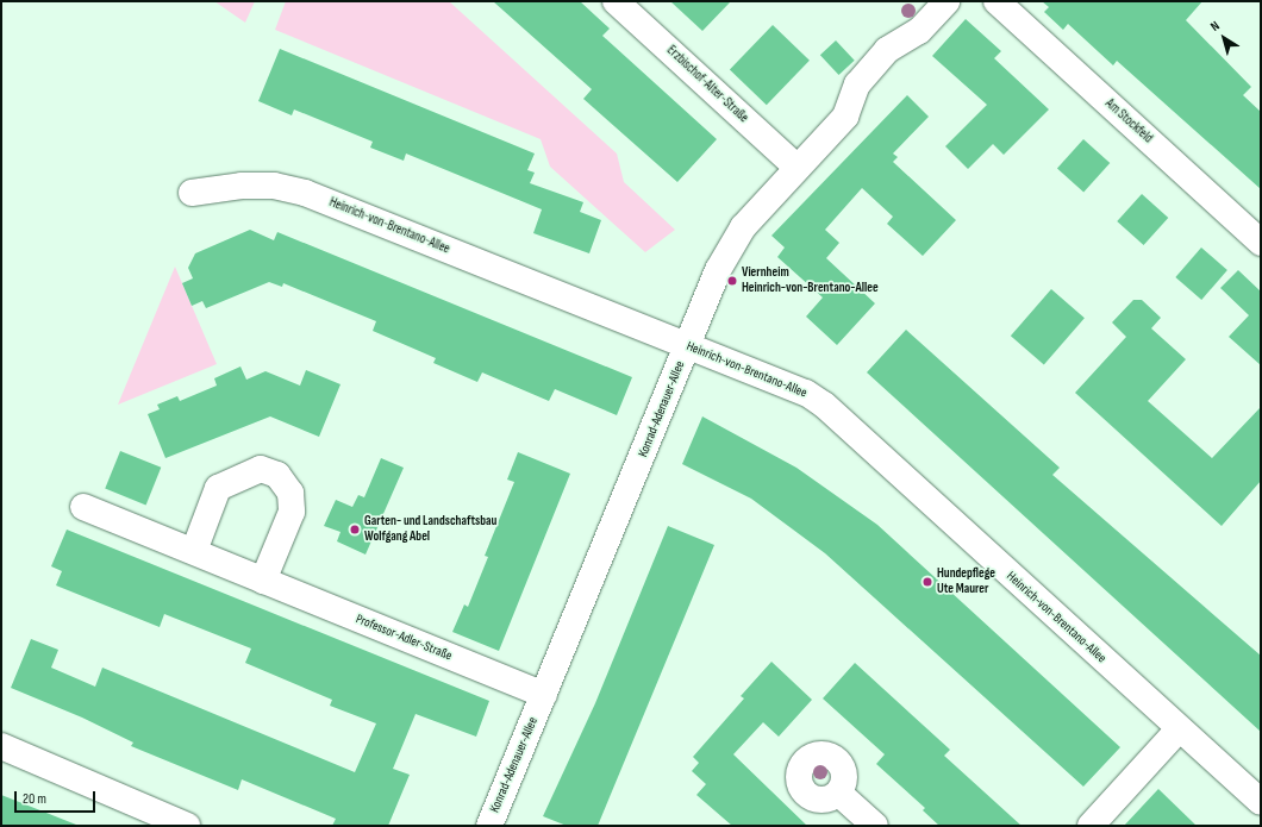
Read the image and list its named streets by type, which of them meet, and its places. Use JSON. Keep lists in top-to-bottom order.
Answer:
{
  "streets": {
    "street": [
      "Erzbischof-Alter-Straße",
      "Am Stockfeld",
      "Heinrich-von-Brentano-Allee",
      "Konrad-Adenauer-Allee",
      "Professor-Adler-Straße"
    ]
  },
  "crossings": [
    ["Erzbischof-Alter-Straße", "Konrad-Adenauer-Allee"],
    ["Heinrich-von-Brentano-Allee", "Konrad-Adenauer-Allee"],
    ["Konrad-Adenauer-Allee", "Professor-Adler-Straße"]
  ],
  "places": ["Viernheim Heinrich-von-Brentano-Allee", "Garten- und Landschaftsbau Wolfgang Abel", "Hundepflege Ute Maurer"],
  "scale_bar": "20 m",
  "north": "top left"
}
